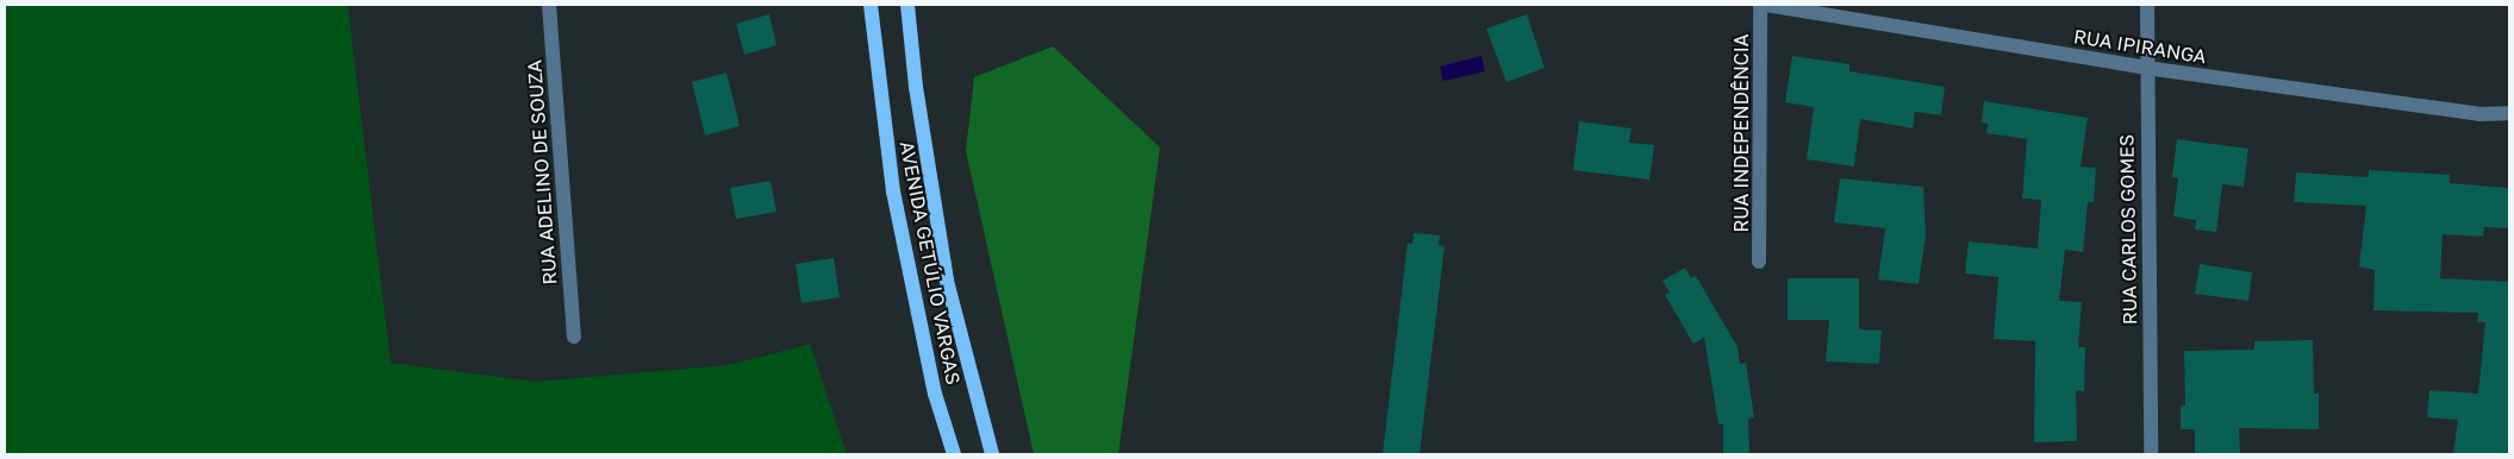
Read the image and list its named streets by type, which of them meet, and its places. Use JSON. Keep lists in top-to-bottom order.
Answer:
{
  "streets": {
    "main road": ["AVENIDA GETÚLIO VARGAS"],
    "street": [
      "RUA IPIRANGA",
      "RUA INDEPENDÊNCIA",
      "RUA ADELINO DE SOUZA",
      "RUA CARLOS GOMES"
    ]
  },
  "crossings": [
    ["RUA IPIRANGA", "RUA CARLOS GOMES"]
  ]
}
